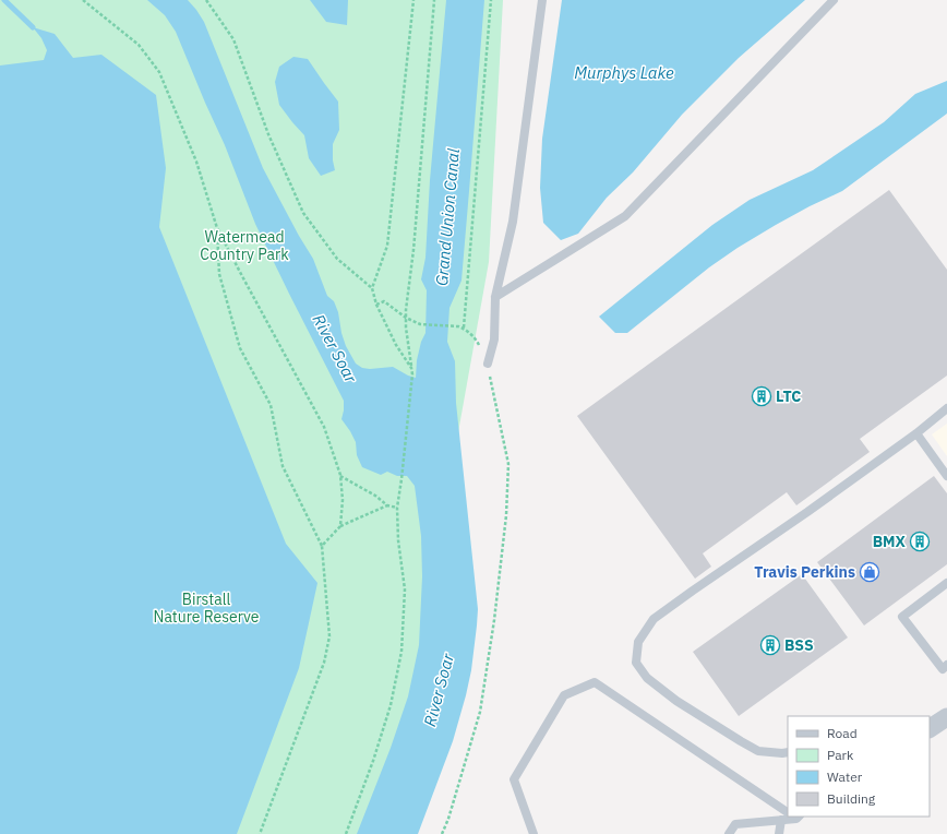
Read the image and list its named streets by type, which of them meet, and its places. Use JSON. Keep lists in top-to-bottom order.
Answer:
{
  "water": ["Murphys Lake", "Grand Union Canal", "River Soar"],
  "parks": ["Watermead Country Park", "Birstall Nature Reserve"],
  "places": {
    "building": ["LTC", "BMX", "BSS"],
    "shop": ["Travis Perkins"]
  },
  "legend": [
    "Road",
    "Park",
    "Water",
    "Building"
  ]
}
